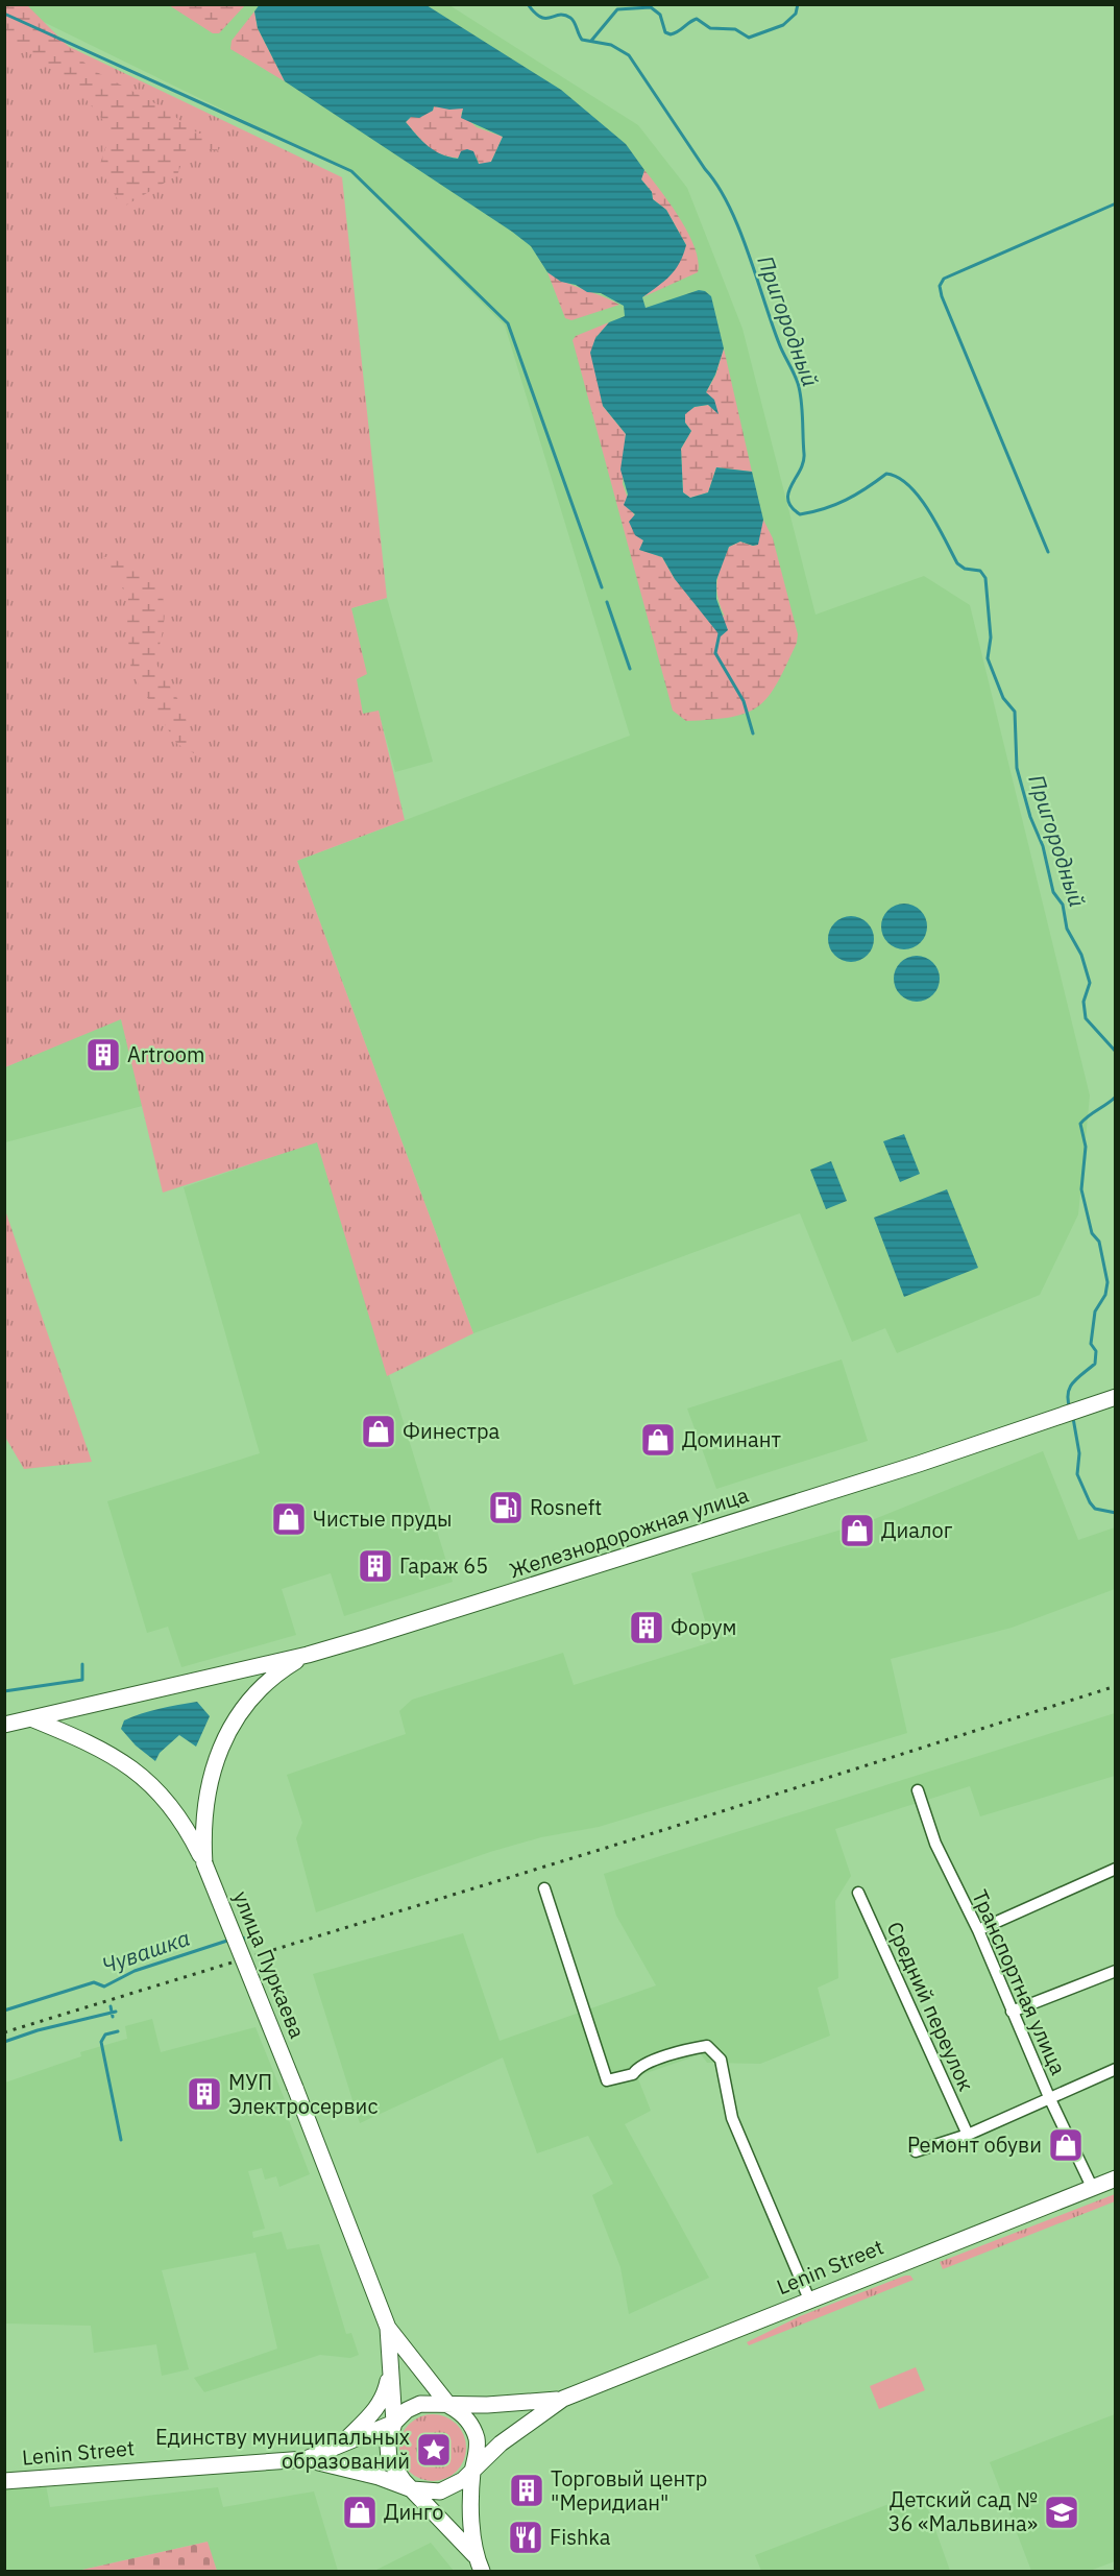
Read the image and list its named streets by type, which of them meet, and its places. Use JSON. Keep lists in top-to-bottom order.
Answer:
{
  "streets": {
    "main road": ["Железнодорожная улица", "улица Пуркаева", "Lenin Street"],
    "street": ["Транспортная улица", "Средний переулок"]
  },
  "crossings": [
    ["Железнодорожная улица", "улица Пуркаева"],
    ["Транспортная улица", "Lenin Street"]
  ],
  "water": ["Пригородный", "Чувашка"],
  "places": {
    "building": [
      "Artroom",
      "Гараж 65",
      "Форум",
      "МУП Электросервис",
      "Торговый центр \"Меридиан\""
    ],
    "shop": [
      "Финестра",
      "Доминант",
      "Чистые пруды",
      "Диалог",
      "Ремонт обуви",
      "Динго"
    ],
    "fuel station": ["Rosneft"],
    "place": ["Единству муниципальных образований"],
    "school or university": ["Детский сад № 36 «Мальвина»"],
    "restaurant": ["Fishka"]
  }
}
